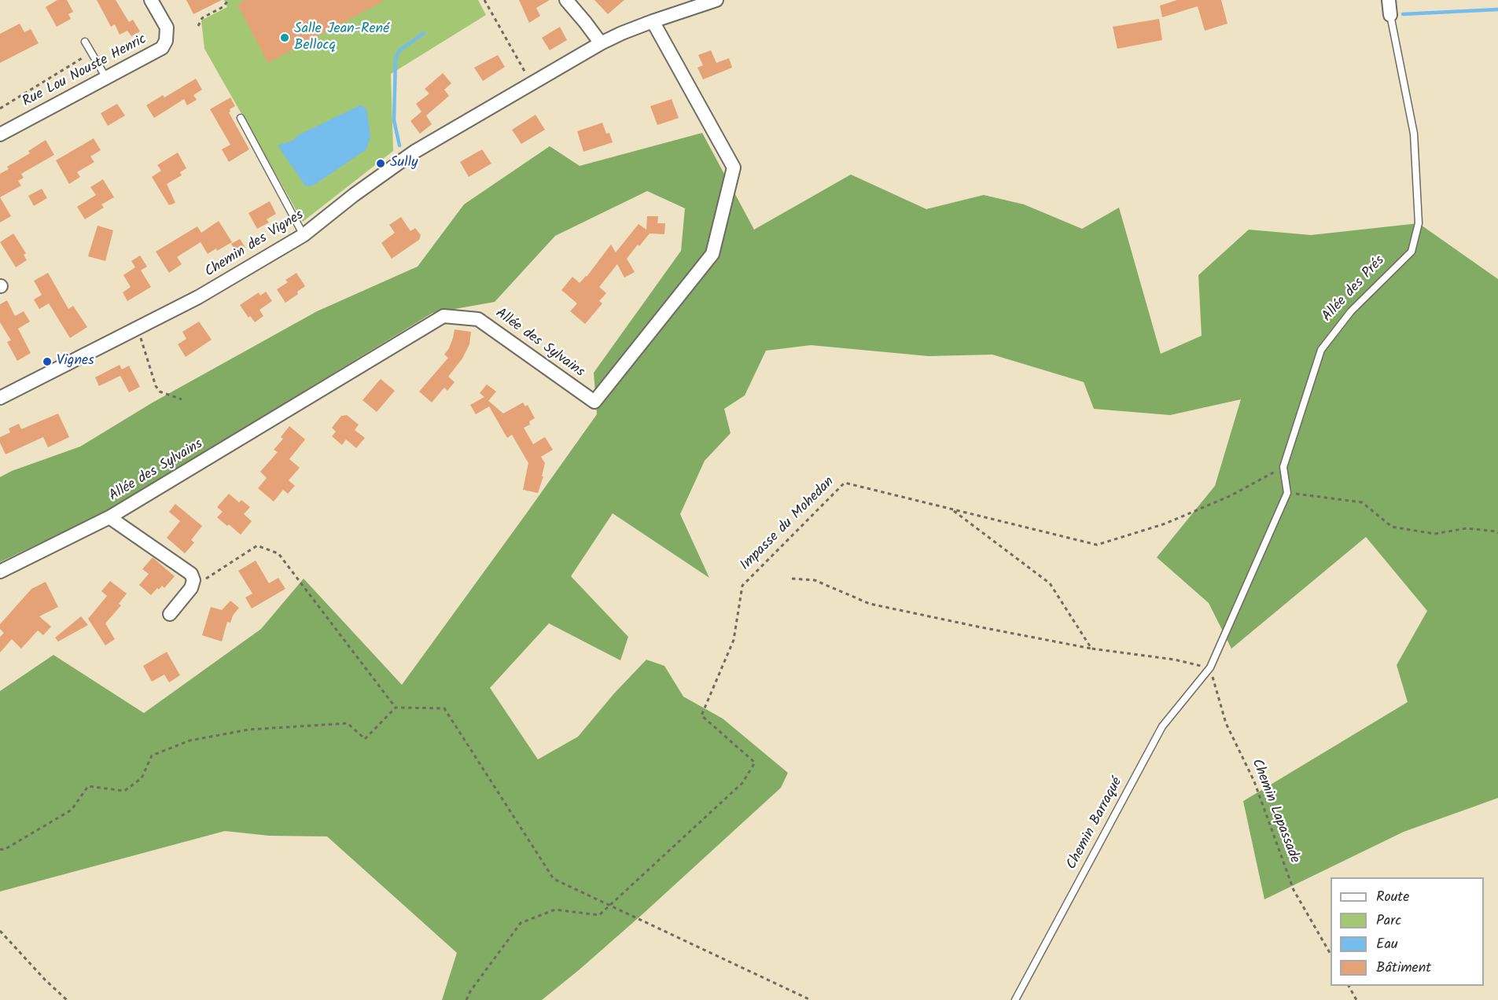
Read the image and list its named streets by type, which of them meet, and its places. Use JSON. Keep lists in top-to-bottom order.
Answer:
{
  "streets": {
    "street": [
      "Rue Lou Nouste Henric",
      "Chemin des Vignes",
      "Allée des Prés",
      "Allée des Sylvains"
    ],
    "lane": ["Chemin Barraqué"],
    "path": ["Impasse du Mohedan", "Chemin Lapassade"]
  },
  "crossings": [
    ["Chemin des Vignes", "Allée des Sylvains"],
    ["Allée des Prés", "Impasse du Mohedan"],
    ["Chemin Lapassade", "Chemin Barraqué"]
  ],
  "places": ["Salle Jean-René Bellocq", "Sully", "Vignes"],
  "legend": [
    "Route",
    "Parc",
    "Eau",
    "Bâtiment"
  ]
}
